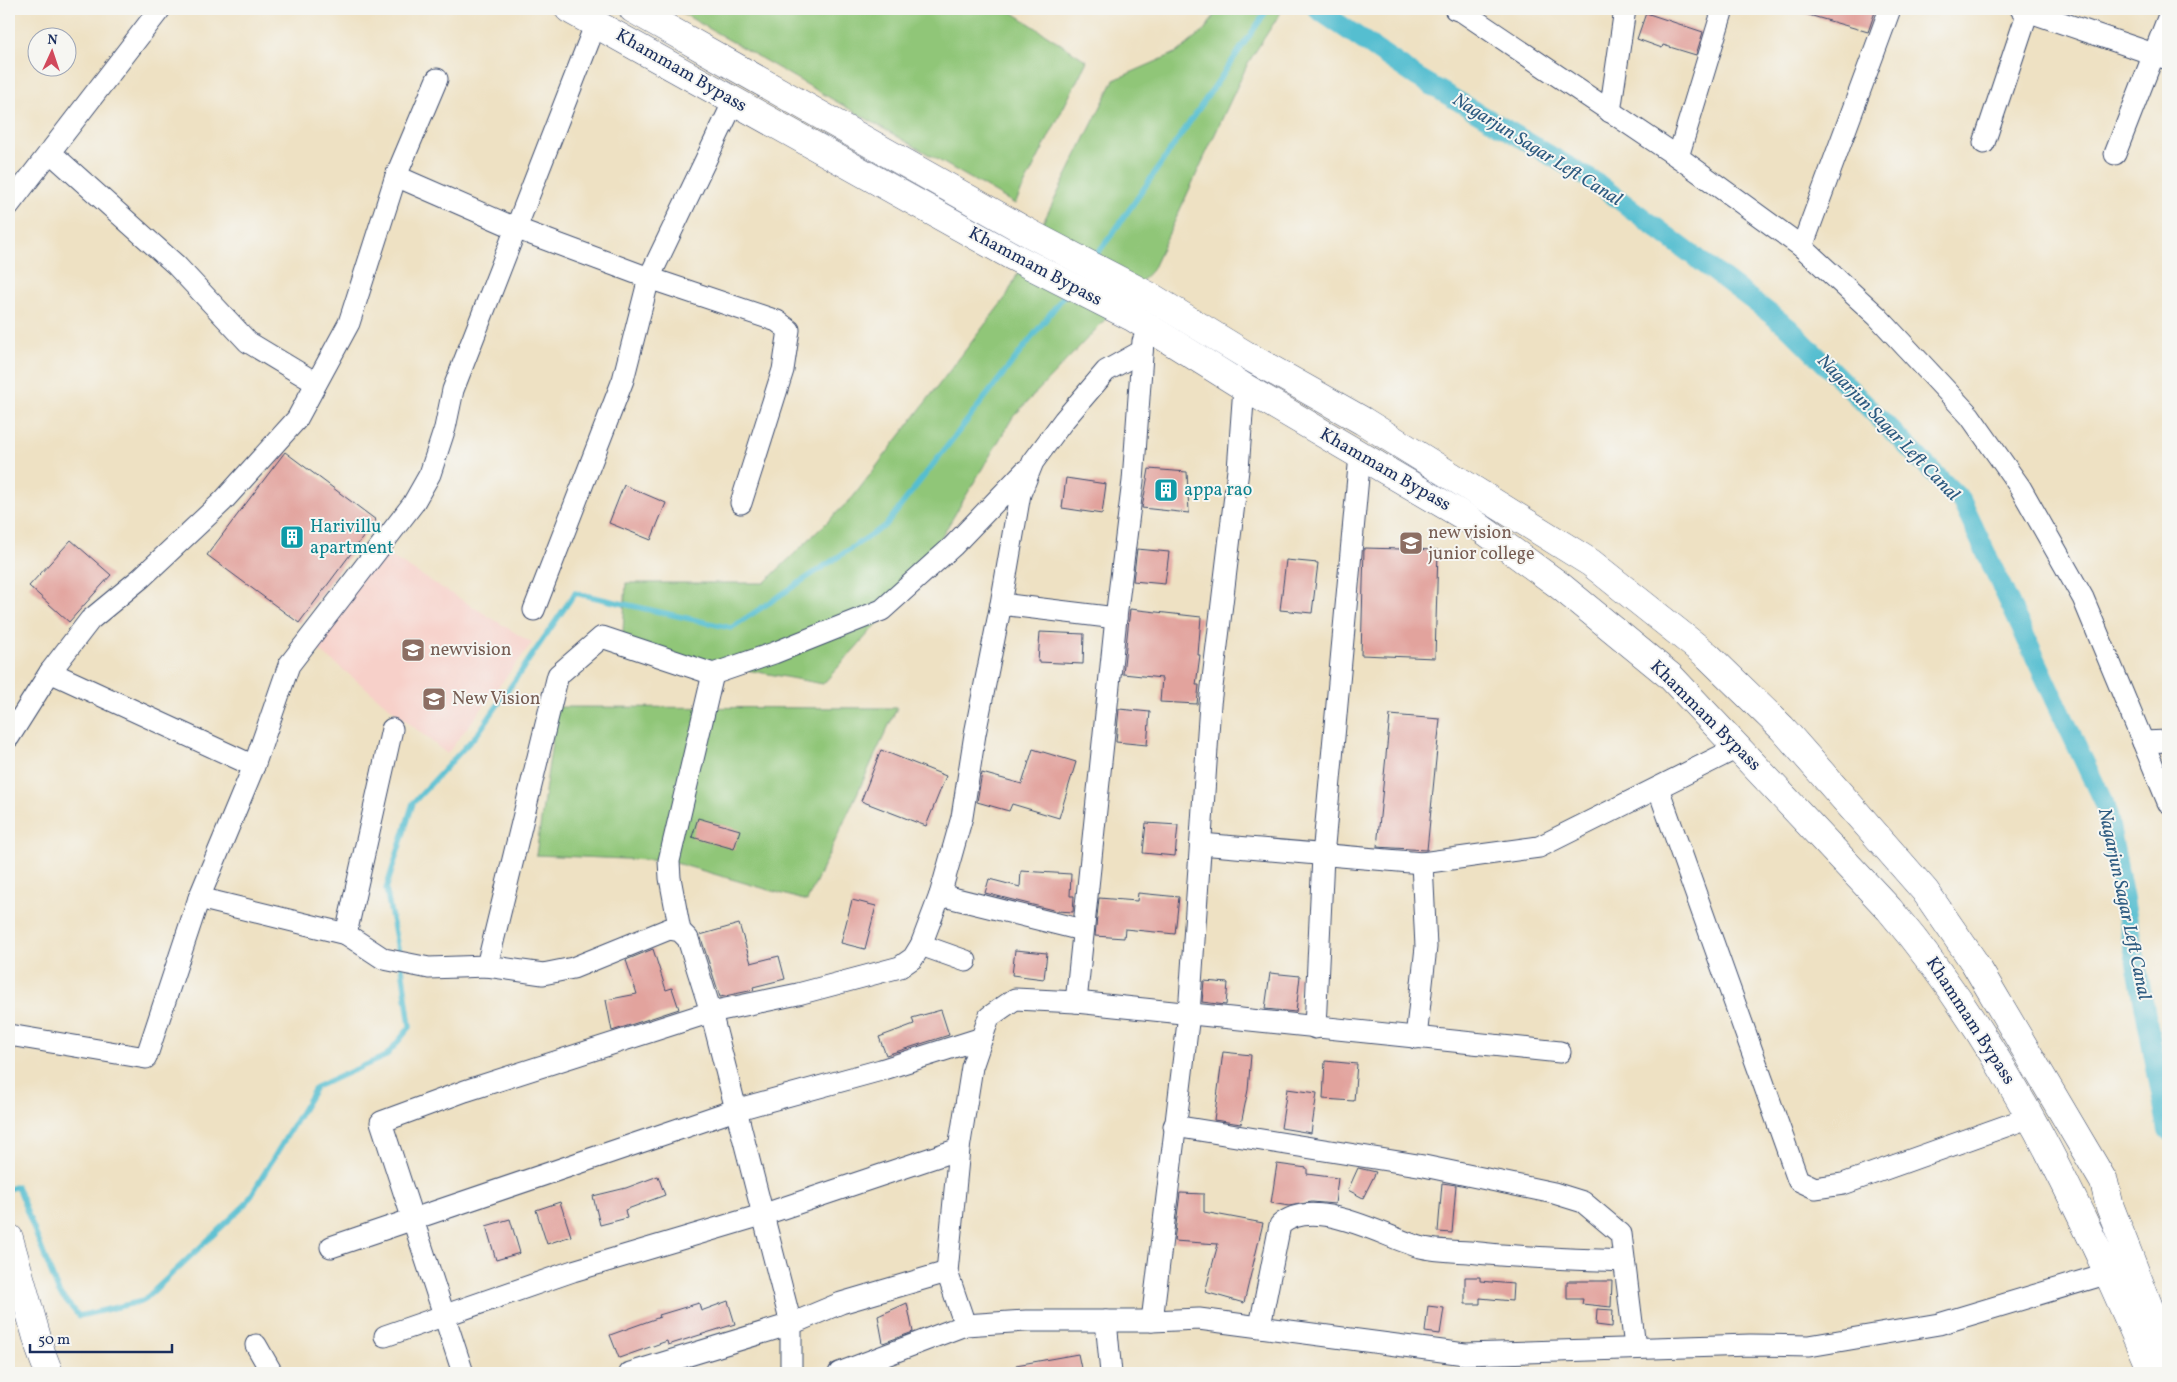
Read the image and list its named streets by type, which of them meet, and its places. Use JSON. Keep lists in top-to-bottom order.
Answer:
{
  "streets": {
    "main road": ["Khammam Bypass"]
  },
  "water": ["Nagarjun Sagar Left Canal"],
  "places": {
    "building": ["appa rao", "Harivillu apartment"],
    "school or university": ["new vision junior college", "newvision", "New Vision"]
  },
  "scale_bar": "50 m",
  "north": "top"
}
